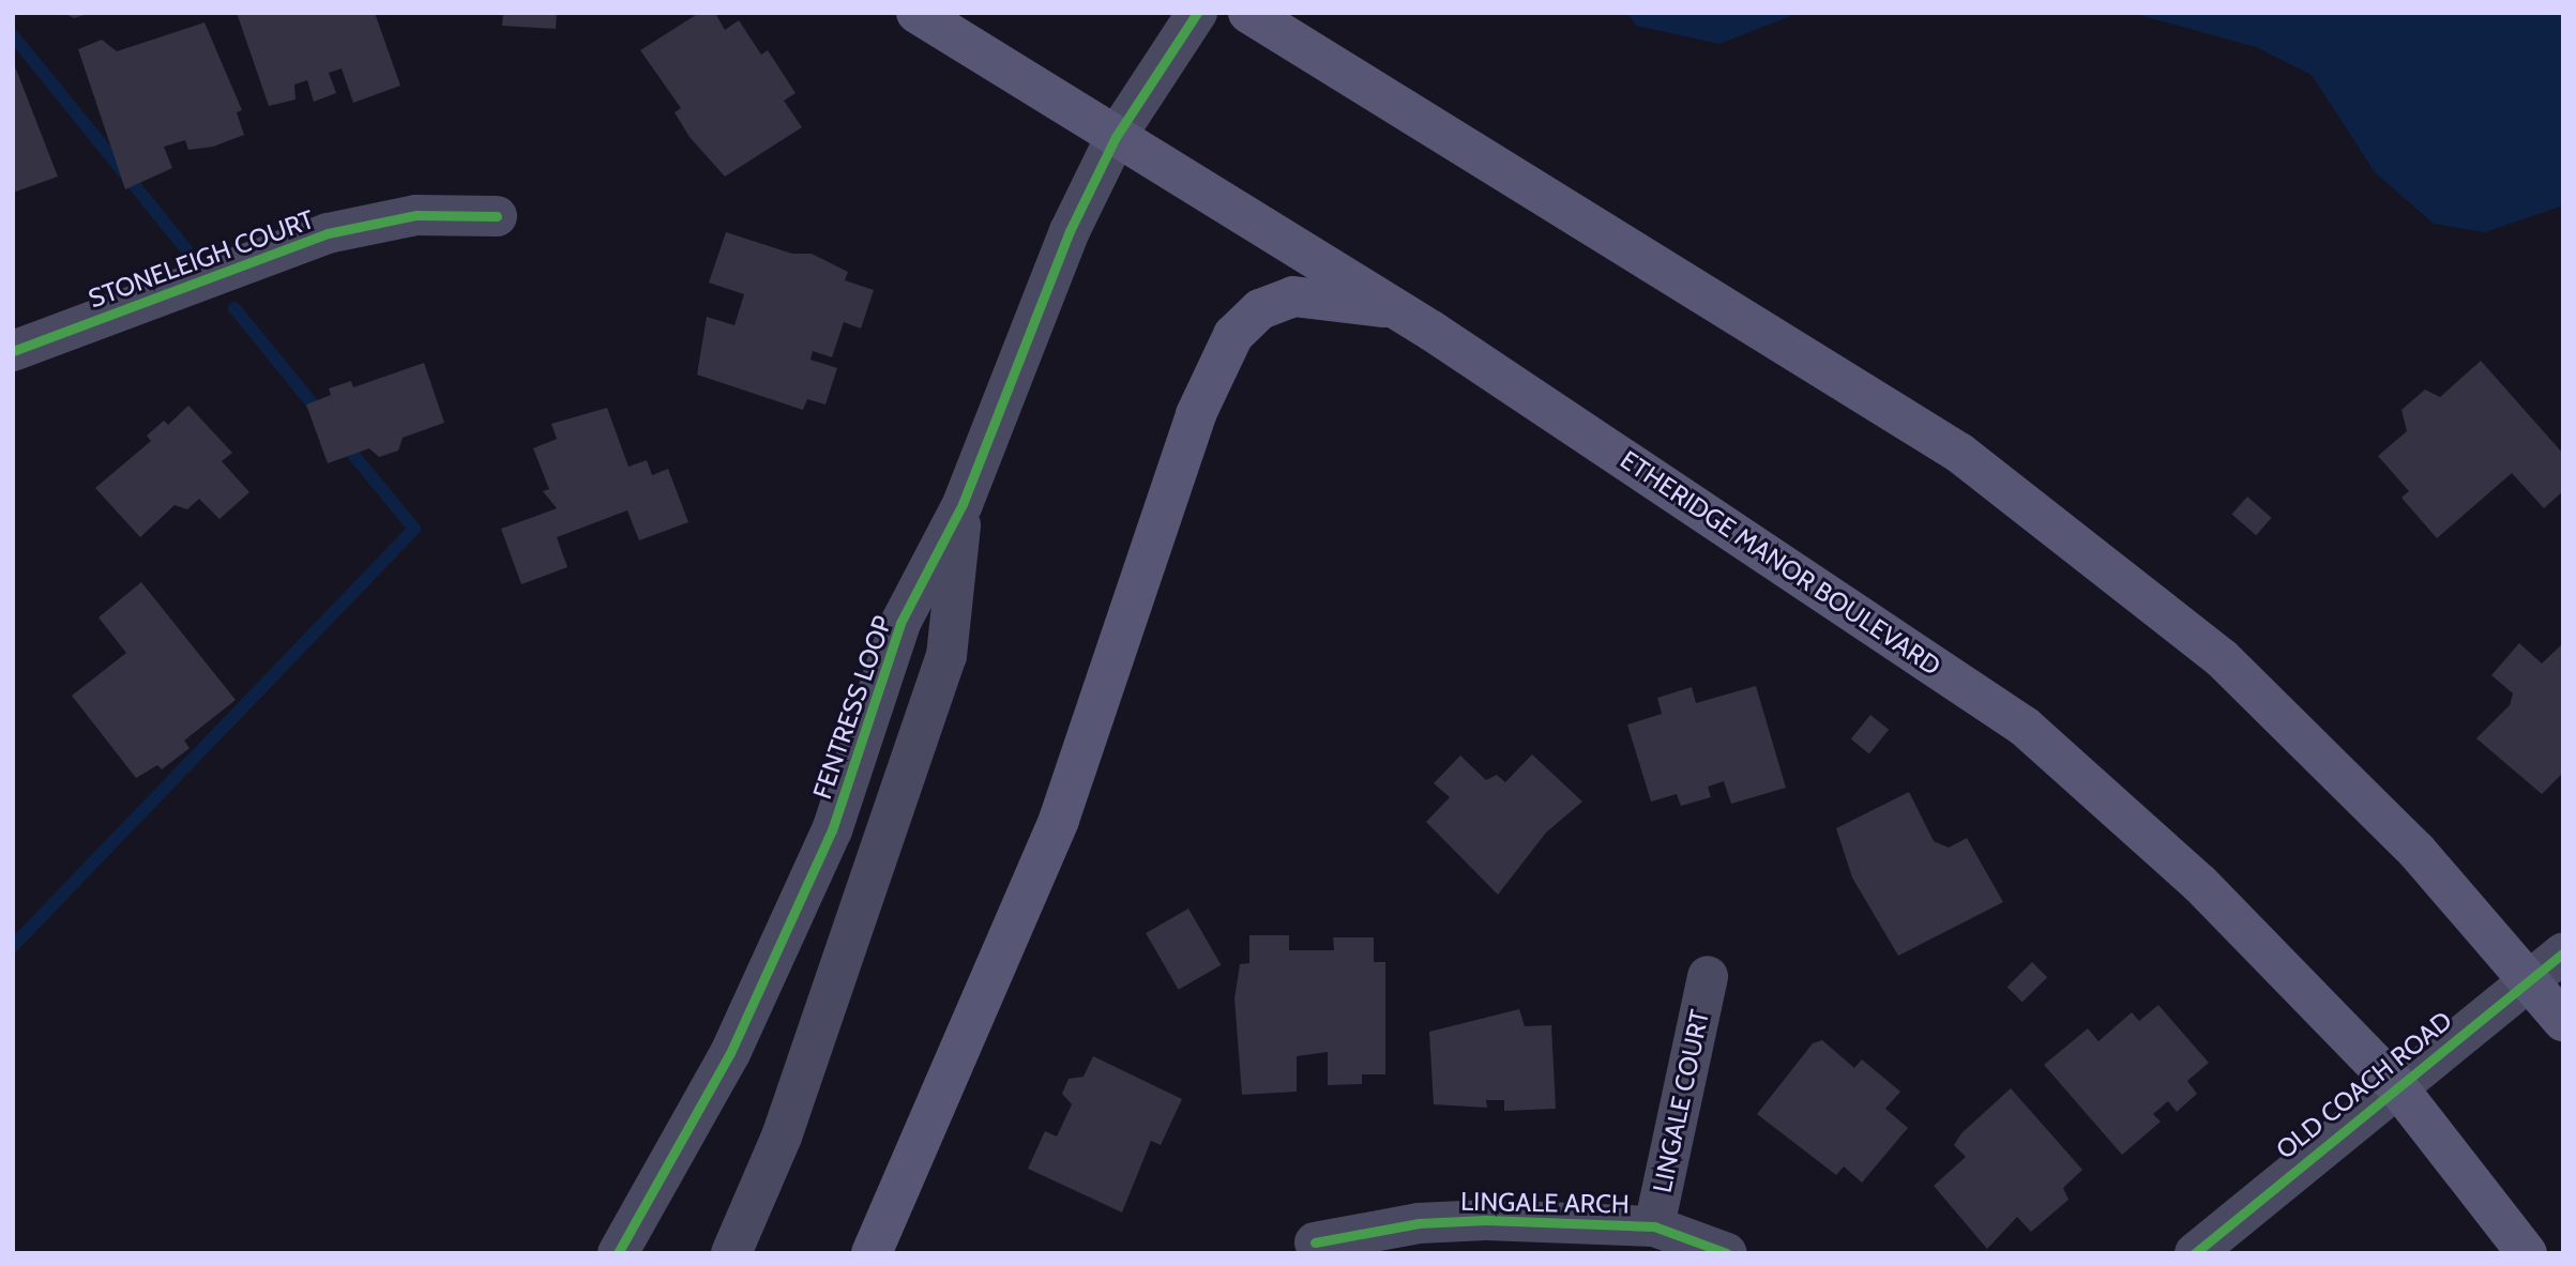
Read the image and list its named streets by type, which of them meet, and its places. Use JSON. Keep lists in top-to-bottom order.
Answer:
{
  "streets": {
    "main road": ["ETHERIDGE MANOR BOULEVARD"],
    "street": [
      "STONELEIGH COURT",
      "FENTRESS LOOP",
      "OLD COACH ROAD",
      "LINGALE COURT",
      "LINGALE ARCH"
    ]
  },
  "crossings": [
    ["ETHERIDGE MANOR BOULEVARD", "FENTRESS LOOP"],
    ["ETHERIDGE MANOR BOULEVARD", "OLD COACH ROAD"],
    ["LINGALE COURT", "LINGALE ARCH"]
  ]
}
